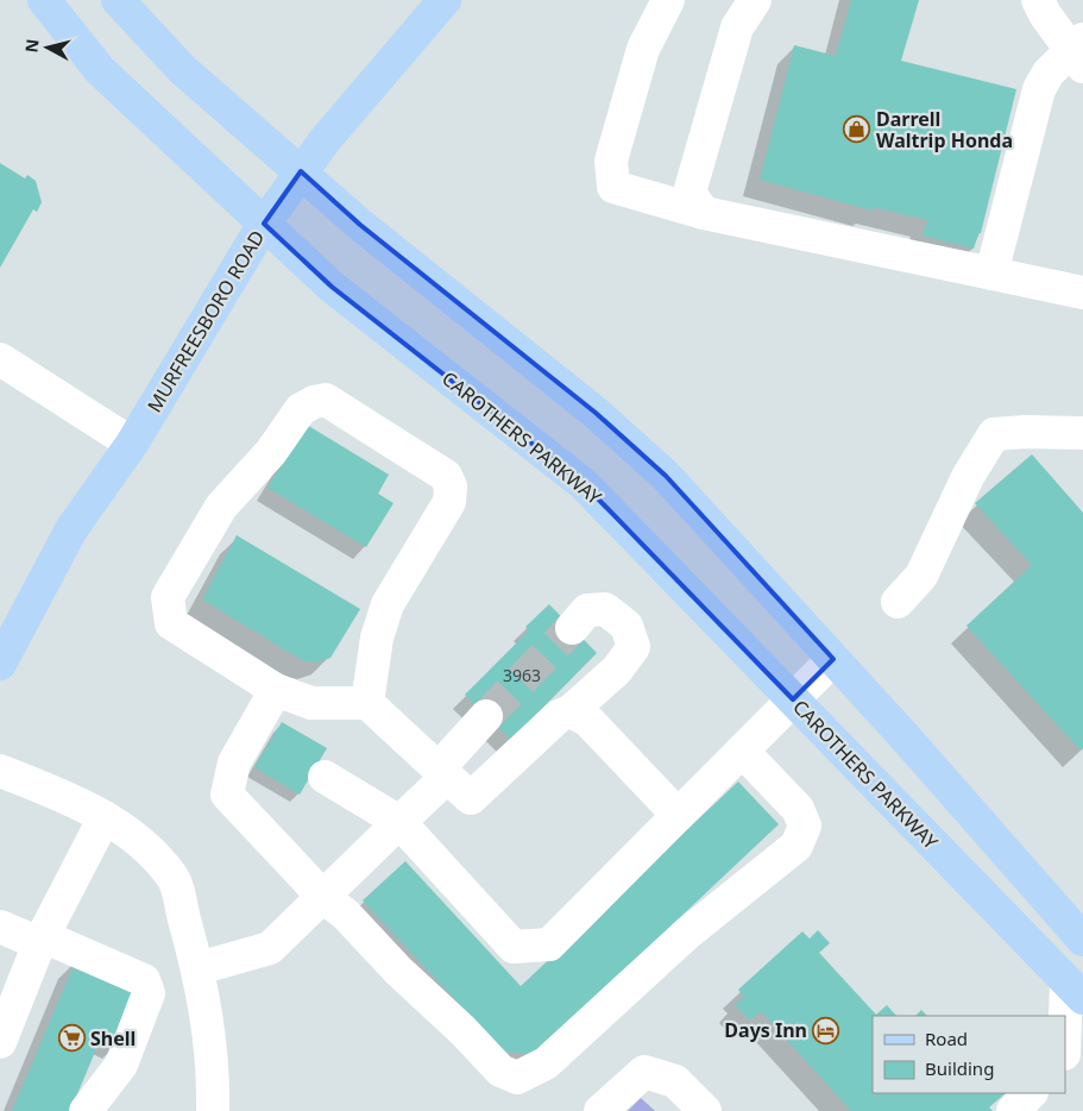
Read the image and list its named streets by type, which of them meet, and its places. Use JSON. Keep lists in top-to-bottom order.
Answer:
{
  "streets": {
    "main road": ["MURFREESBORO ROAD", "CAROTHERS PARKWAY"]
  },
  "crossings": [
    ["MURFREESBORO ROAD", "CAROTHERS PARKWAY"]
  ],
  "places": {
    "shop": ["Darrell Waltrip Honda"],
    "hotel": ["Days Inn"],
    "supermarket": ["Shell"]
  },
  "house_numbers": ["3963"],
  "legend": ["Road", "Building"],
  "north": "left"
}
